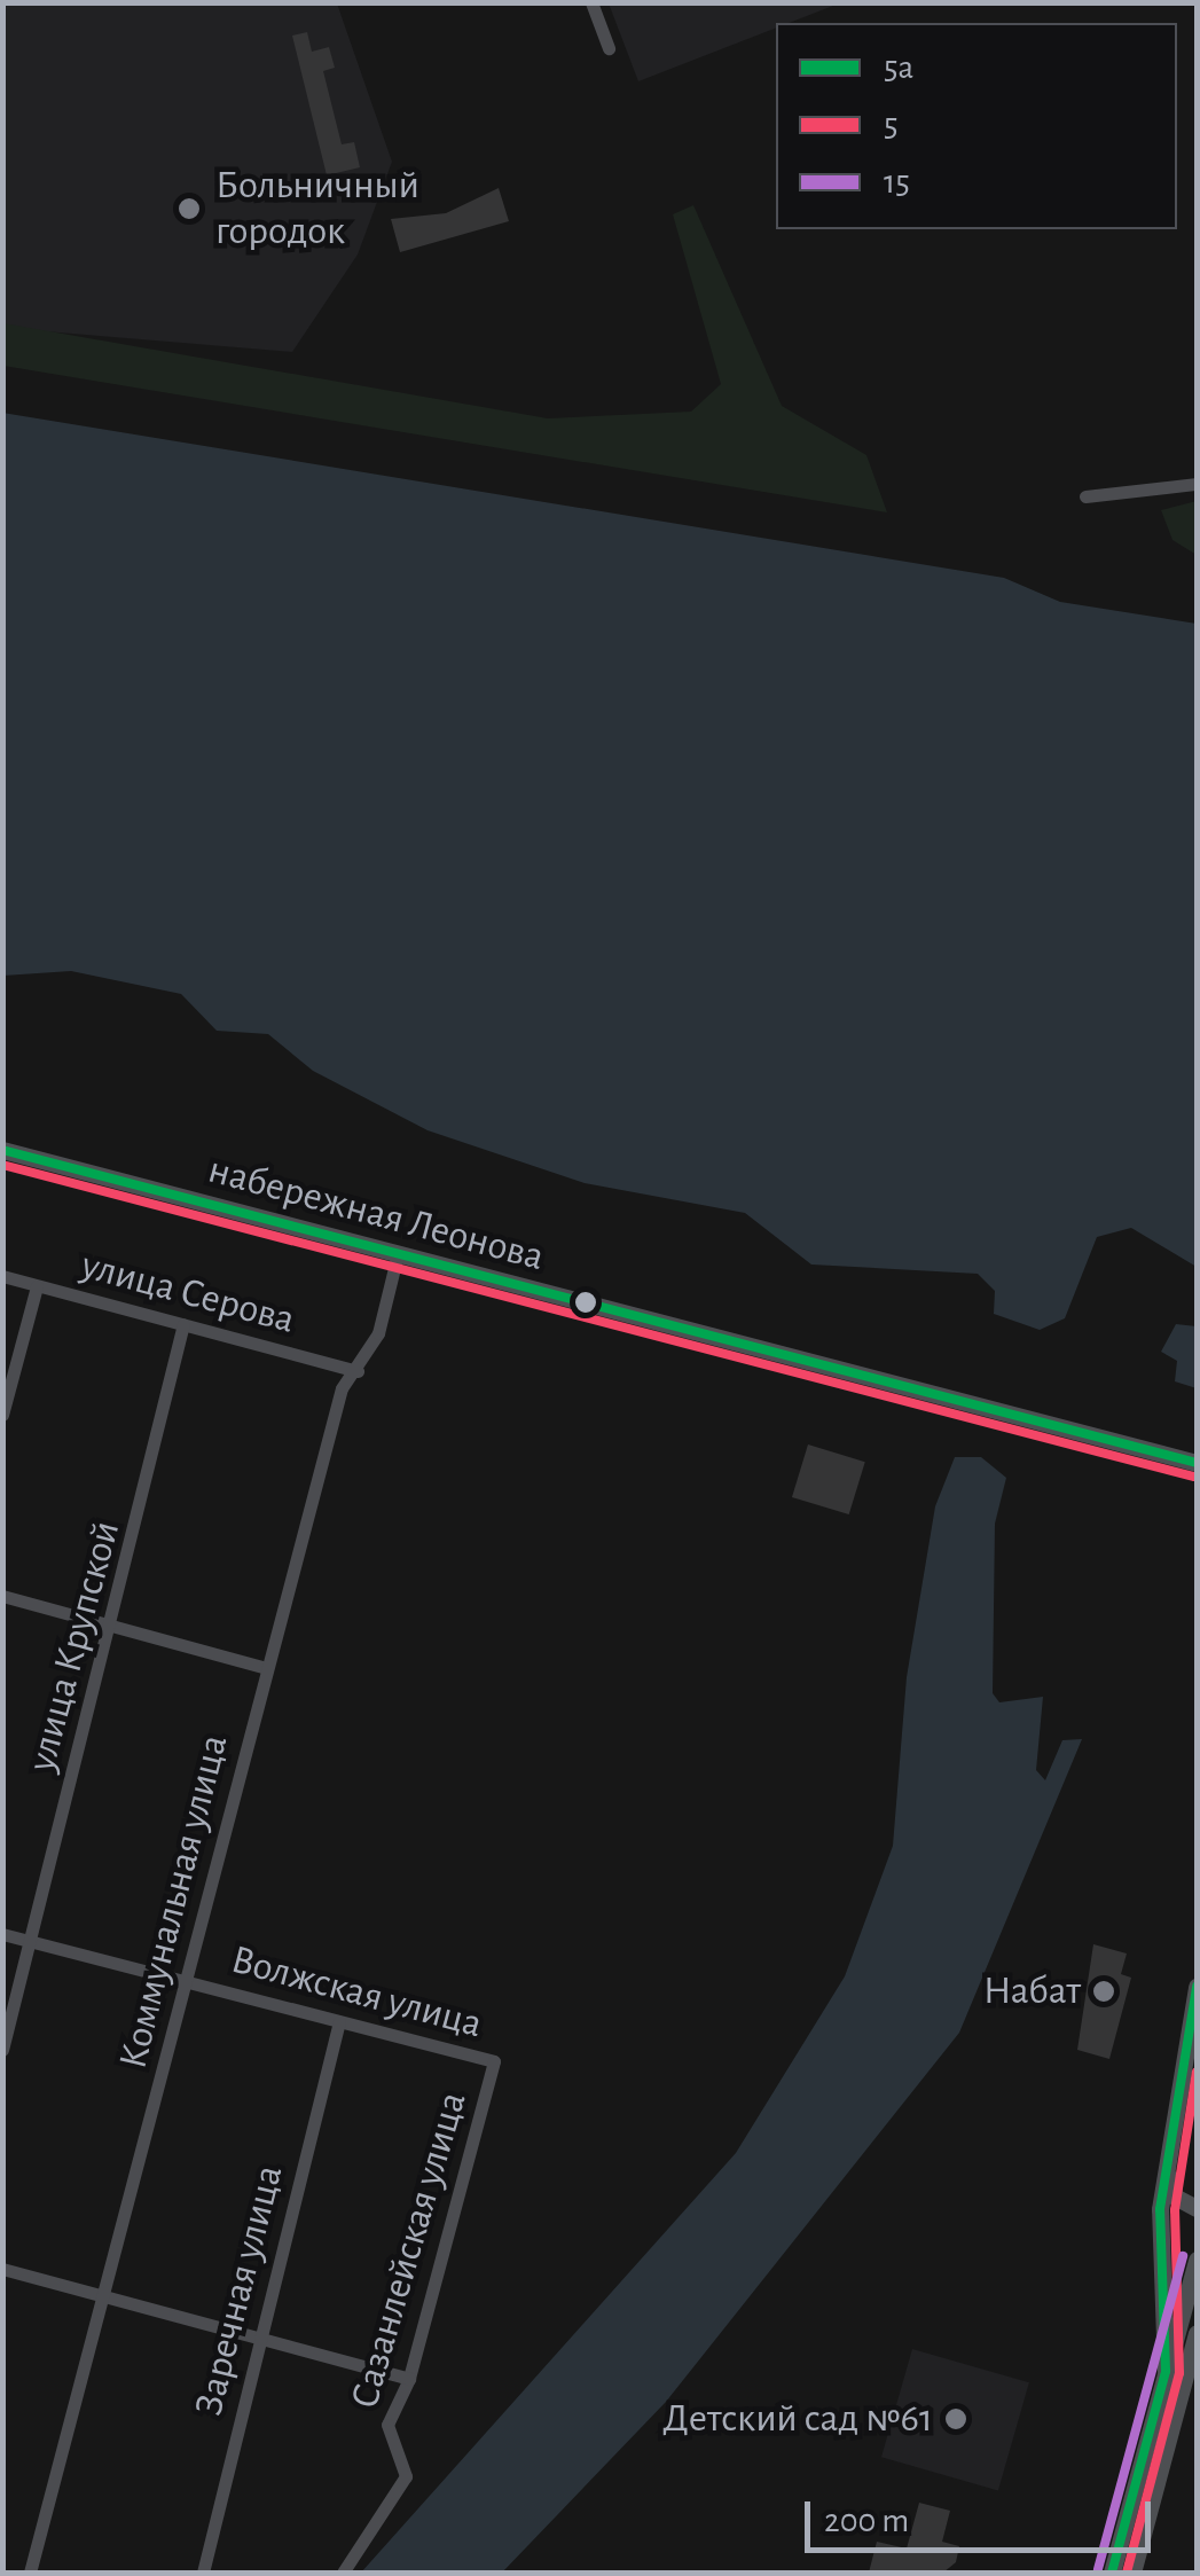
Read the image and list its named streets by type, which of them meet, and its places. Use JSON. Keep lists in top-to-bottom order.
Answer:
{
  "streets": {
    "main road": ["набережная Леонова"],
    "street": [
      "улица Серова",
      "улица Крупской",
      "Коммунальная улица",
      "Волжская улица",
      "Сазанлейская улица",
      "Заречная улица"
    ]
  },
  "crossings": [
    ["набережная Леонова", "Коммунальная улица"],
    ["улица Серова", "улица Крупской"],
    ["улица Серова", "Коммунальная улица"],
    ["улица Крупской", "Волжская улица"],
    ["Коммунальная улица", "Волжская улица"],
    ["Волжская улица", "Сазанлейская улица"],
    ["Волжская улица", "Заречная улица"]
  ],
  "places": ["Больничный городок", "Набат", "Детский сад №61"],
  "lines": ["transit line 5а", "transit line 5", "transit line 15"],
  "legend": ["5а", "5", "15"],
  "scale_bar": "200 m"
}
